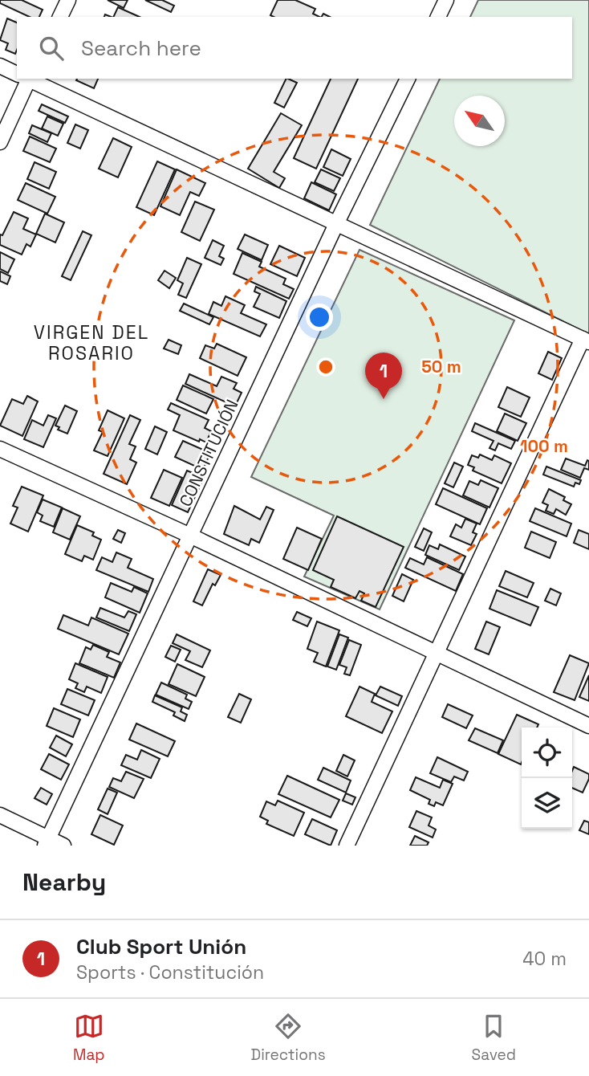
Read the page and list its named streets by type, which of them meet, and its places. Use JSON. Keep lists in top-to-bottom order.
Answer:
{
  "streets": {
    "street": ["CONSTITUCIÓN"]
  },
  "districts": ["VIRGEN DEL ROSARIO"],
  "north": "top left",
  "page": {
    "search": "Search here",
    "pins": "1",
    "heading": "Nearby",
    "list": [
      {
        "mark": "1",
        "name": "Club Sport Unión",
        "note": "Sports · Constitución",
        "value": "40 m"
      }
    ],
    "nav": ["Map", "Directions", "Saved"]
  },
  "rings": ["50 m", "100 m"]
}
